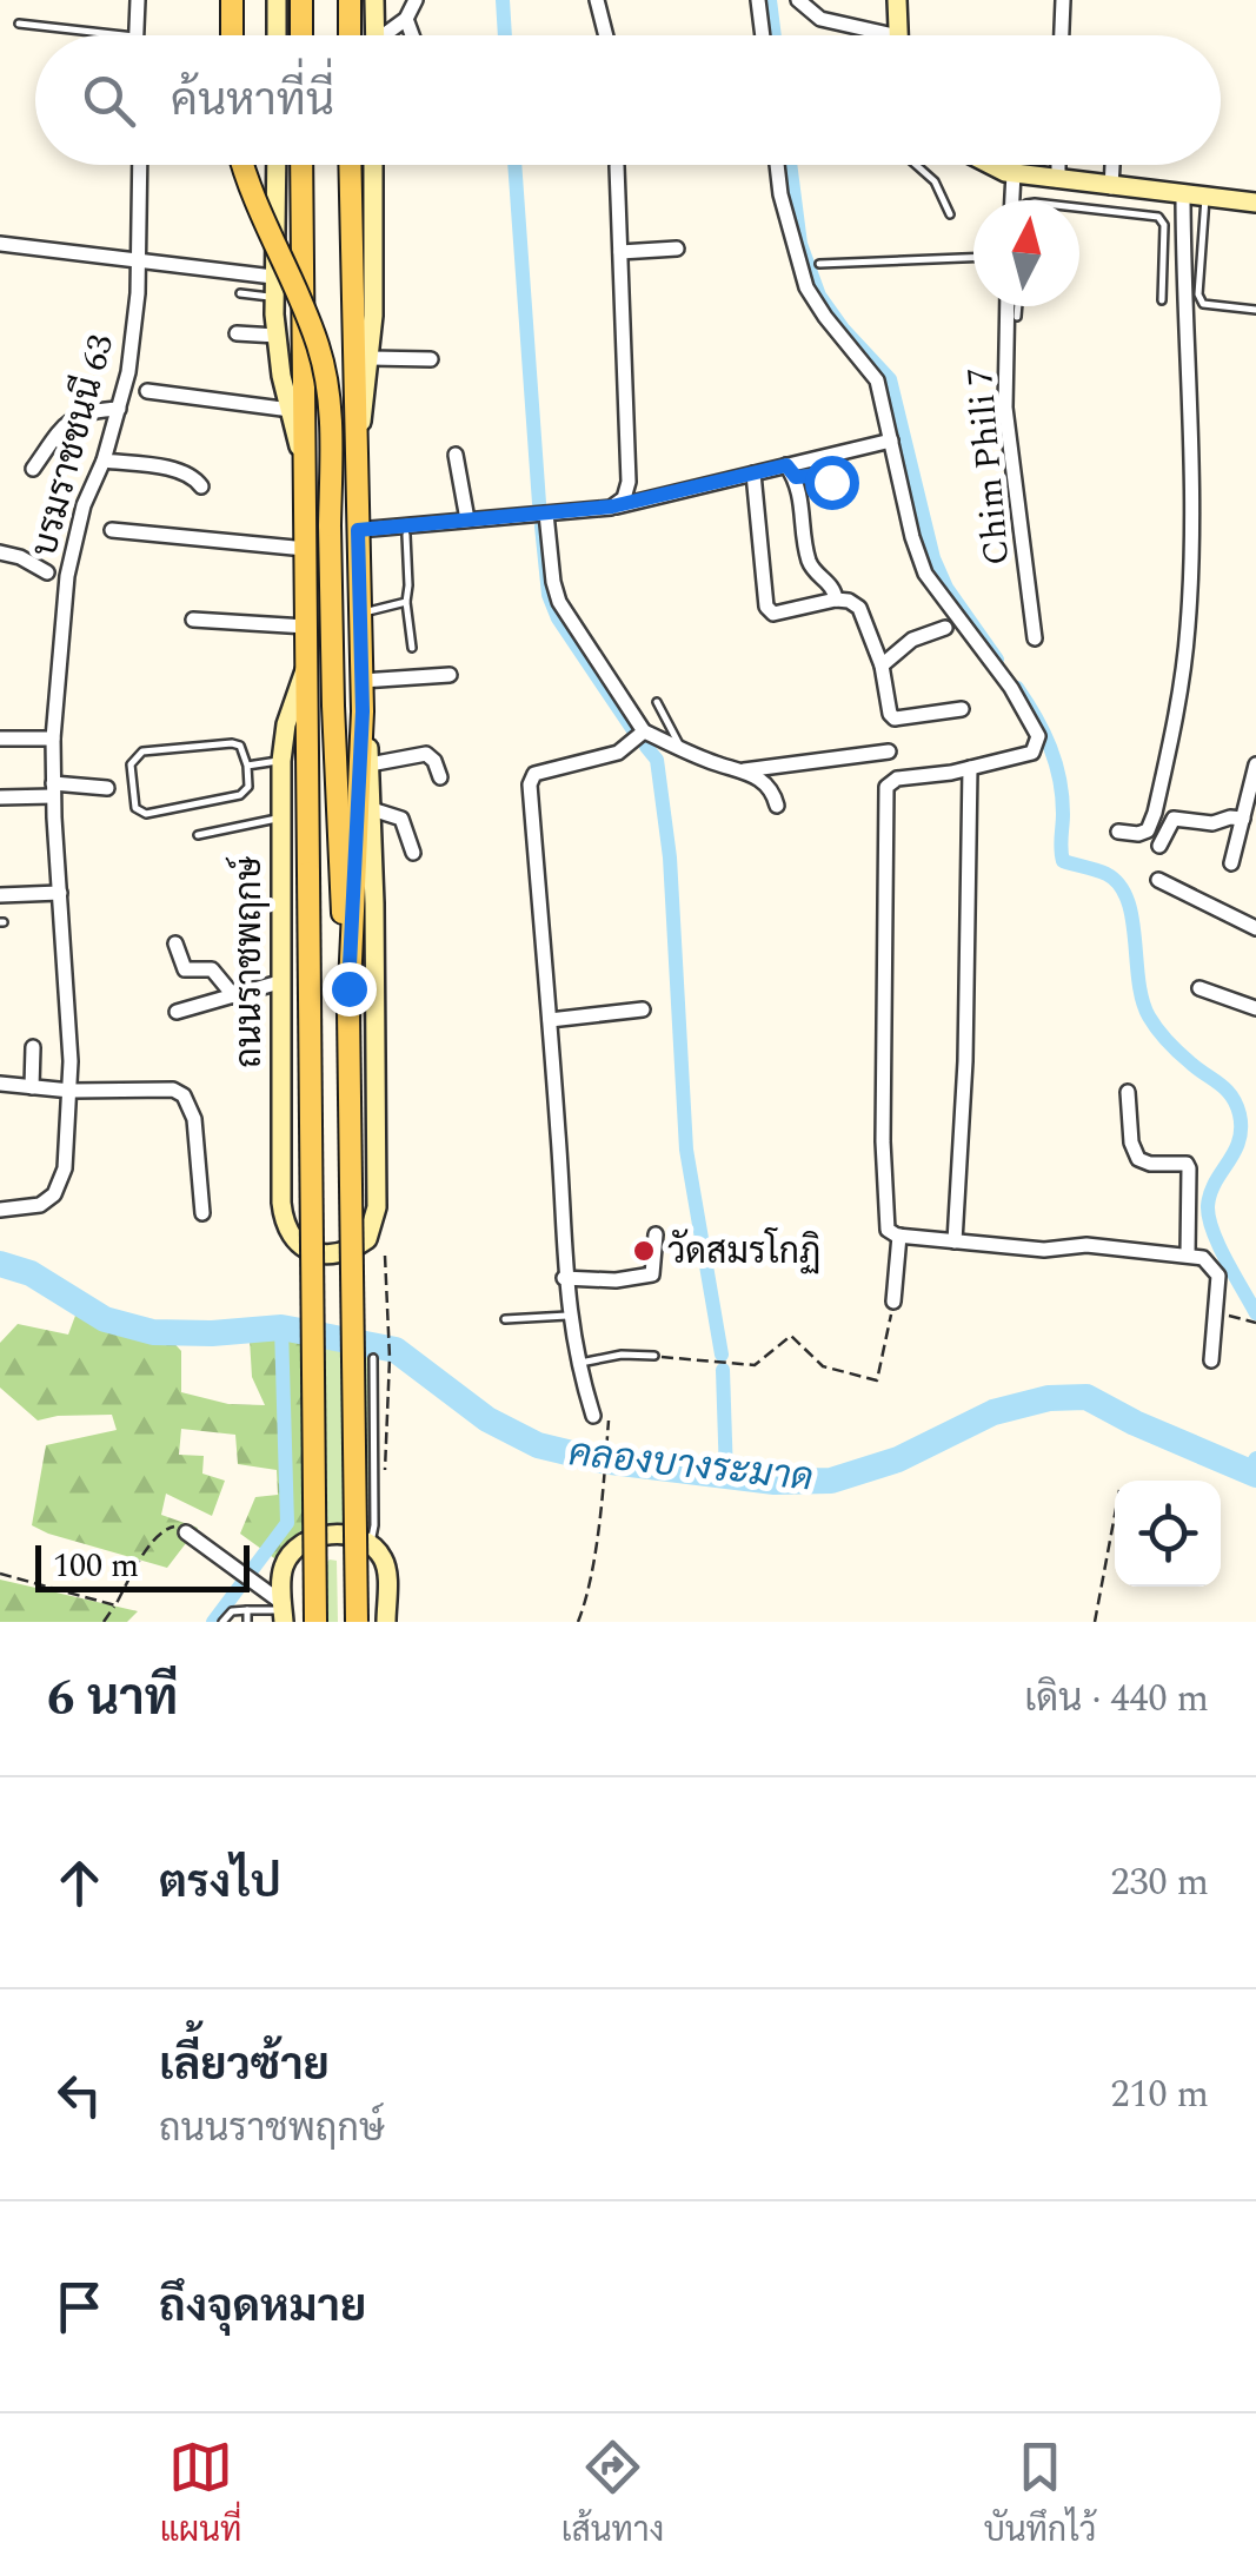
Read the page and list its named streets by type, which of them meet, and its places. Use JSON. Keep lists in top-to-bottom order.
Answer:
{
  "streets": {
    "main road": ["ถนนราชพฤกษ์"],
    "street": ["บรมราชชนนี 63", "Chim Phili 7"]
  },
  "water": ["คลองบางระมาด"],
  "places": ["วัดสมรโกฏิ"],
  "scale_bar": "100 m",
  "north": "top",
  "page": {
    "search": "ค้นหาที่นี่",
    "scale": "100 m",
    "heading": ["6 นาที", "เดิน · 440 m"],
    "list": [
      ["ตรงไป", "230 m"],
      ["เลี้ยวซ้าย", "ถนนราชพฤกษ์", "210 m"],
      "ถึงจุดหมาย"
    ],
    "nav": ["แผนที่", "เส้นทาง", "บันทึกไว้"]
  }
}
